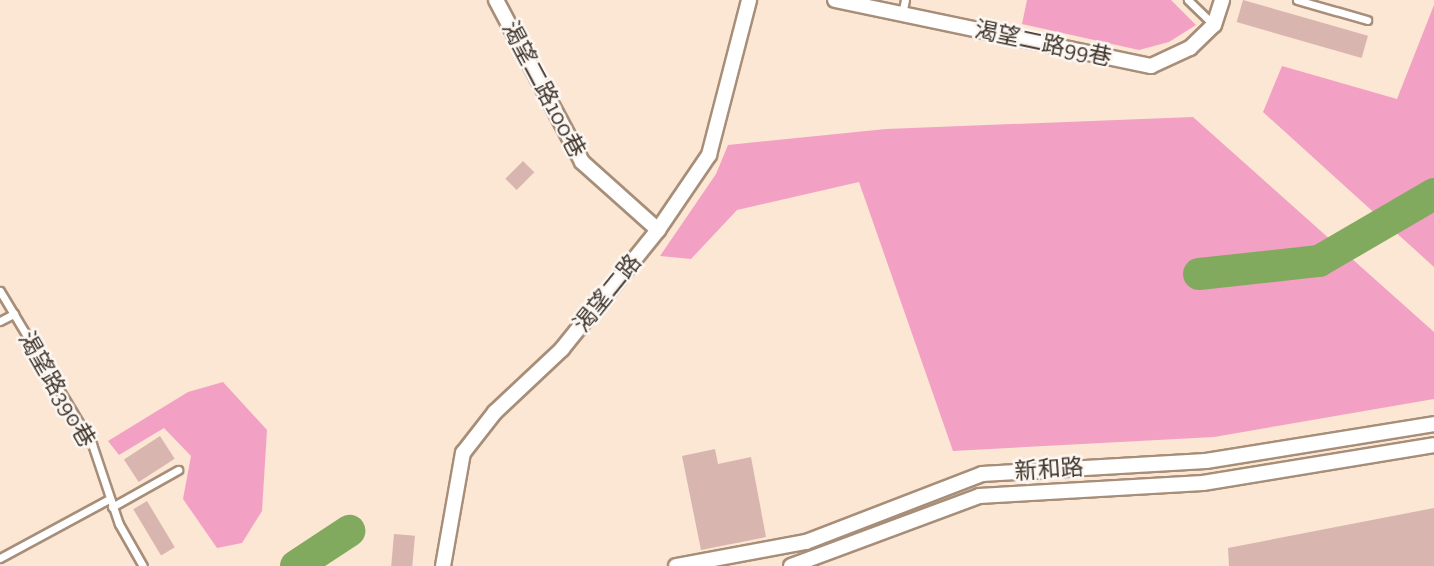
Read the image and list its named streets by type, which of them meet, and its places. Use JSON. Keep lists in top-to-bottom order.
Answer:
{
  "streets": {
    "street": [
      "渴望二路99巷",
      "渴望二路100巷",
      "渴望二路",
      "新和路"
    ],
    "lane": ["渴望路390巷"]
  },
  "crossings": [
    ["渴望二路100巷", "渴望二路"]
  ]
}
